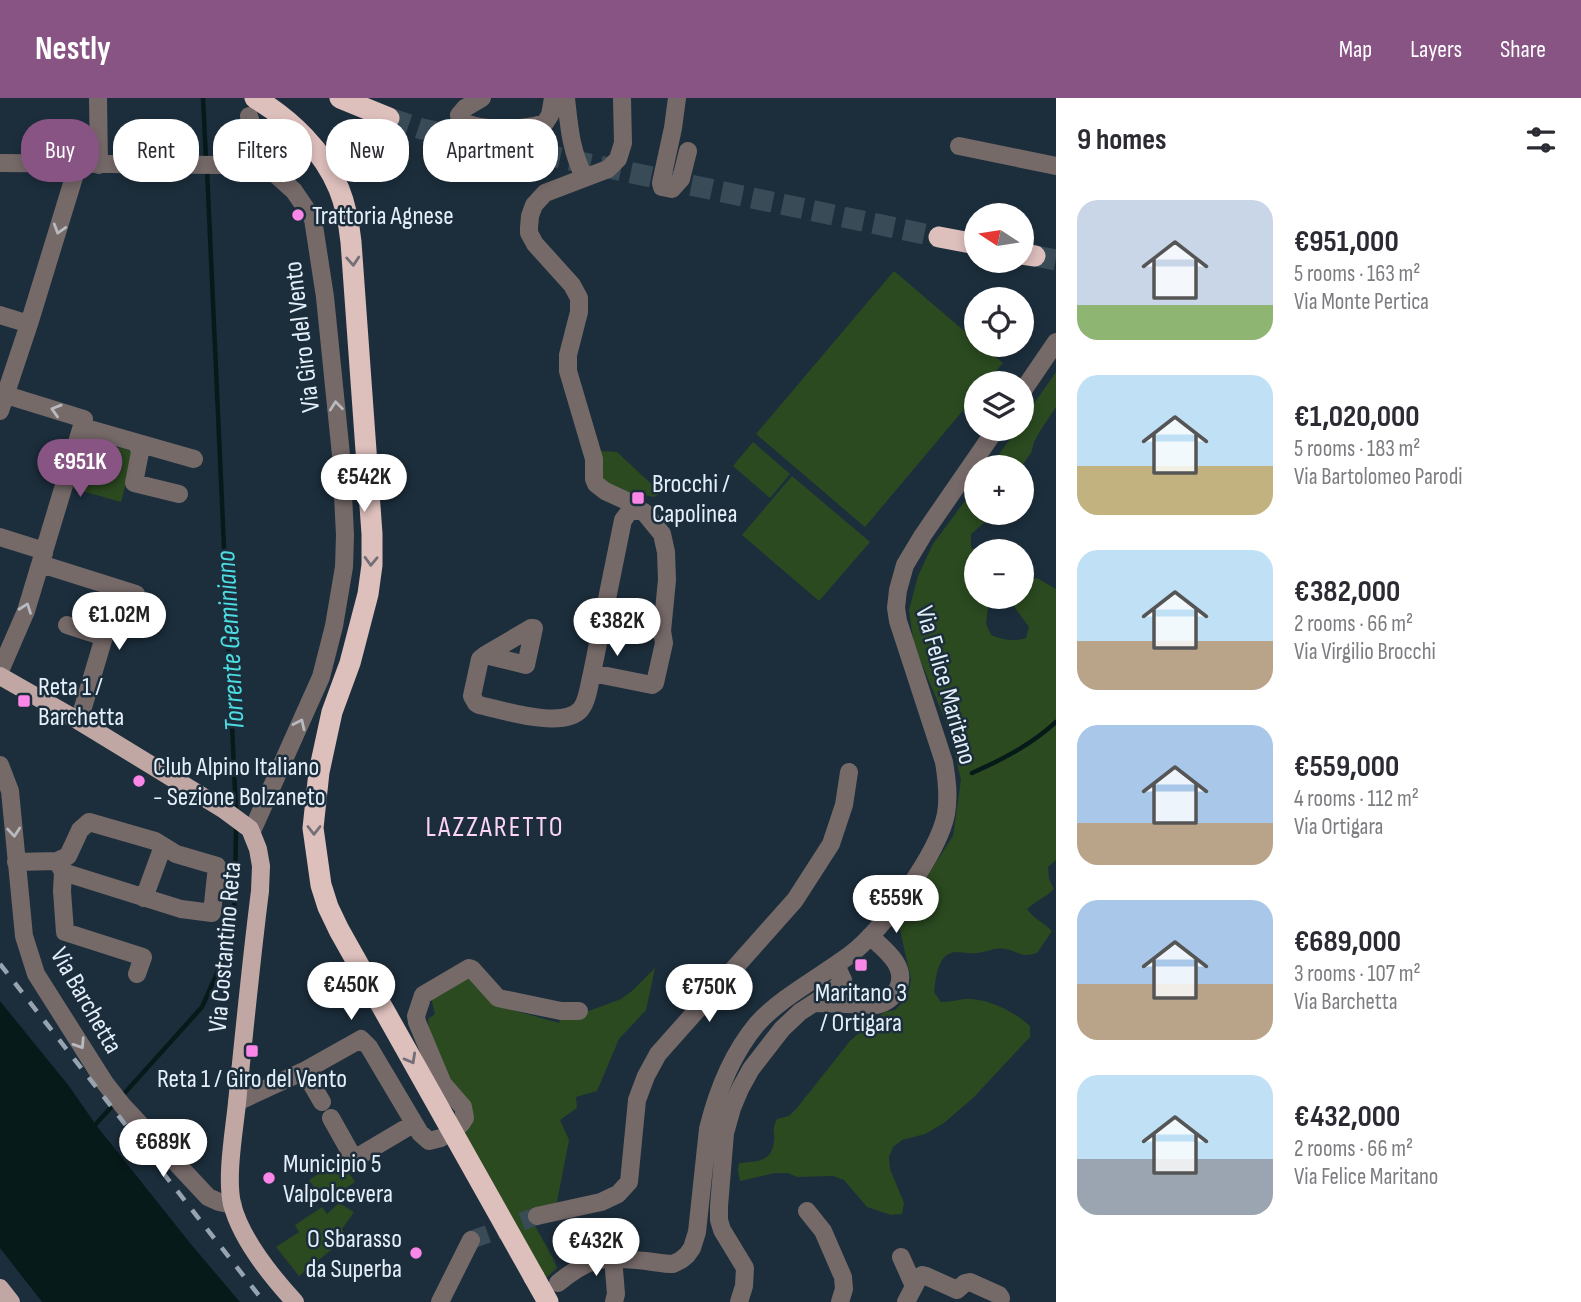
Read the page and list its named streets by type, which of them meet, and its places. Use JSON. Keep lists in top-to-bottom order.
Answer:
{
  "streets": {
    "main road": ["Via Costantino Reta"],
    "street": ["Via Giro del Vento", "Via Felice Maritano", "Via Barchetta"]
  },
  "crossings": [
    ["Via Giro del Vento", "Via Costantino Reta"],
    ["Via Costantino Reta", "Via Barchetta"]
  ],
  "one_way": ["Via Giro del Vento", "Via Barchetta"],
  "districts": ["LAZZARETTO"],
  "water": ["Torrente Geminiano"],
  "places": {
    "other": [
      "Trattoria Agnese",
      "Club Alpino Italiano - Sezione Bolzaneto",
      "Municipio 5 Valpolcevera",
      "O Sbarasso da Superba"
    ],
    "transit": [
      "Brocchi / Capolinea",
      "Reta 1 / Barchetta",
      "Maritano 3 / Ortigara",
      "Reta 1 / Giro del Vento"
    ]
  },
  "north": "left",
  "page": {
    "header": "Nestly",
    "nav": ["Map", "Layers", "Share"],
    "heading": "9 homes",
    "chip": [
      "Buy",
      "Rent",
      "Filters",
      "New",
      "Apartment"
    ],
    "list": [
      {
        "name": "€951,000",
        "note": "5 rooms · 163 m² · Via Monte Pertica"
      },
      {
        "name": "€1,020,000",
        "note": "5 rooms · 183 m² · Via Bartolomeo Parodi"
      },
      {
        "name": "€382,000",
        "note": "2 rooms · 66 m² · Via Virgilio Brocchi"
      },
      {
        "name": "€559,000",
        "note": "4 rooms · 112 m² · Via Ortigara"
      },
      {
        "name": "€689,000",
        "note": "3 rooms · 107 m² · Via Barchetta"
      },
      {
        "name": "€432,000",
        "note": "2 rooms · 66 m² · Via Felice Maritano"
      }
    ],
    "map_buttons": ["+", "−"],
    "price": [
      "€951K",
      "€542K",
      "€1.02M",
      "€382K",
      "€559K",
      "€450K",
      "€750K",
      "€689K",
      "€432K"
    ]
  }
}
